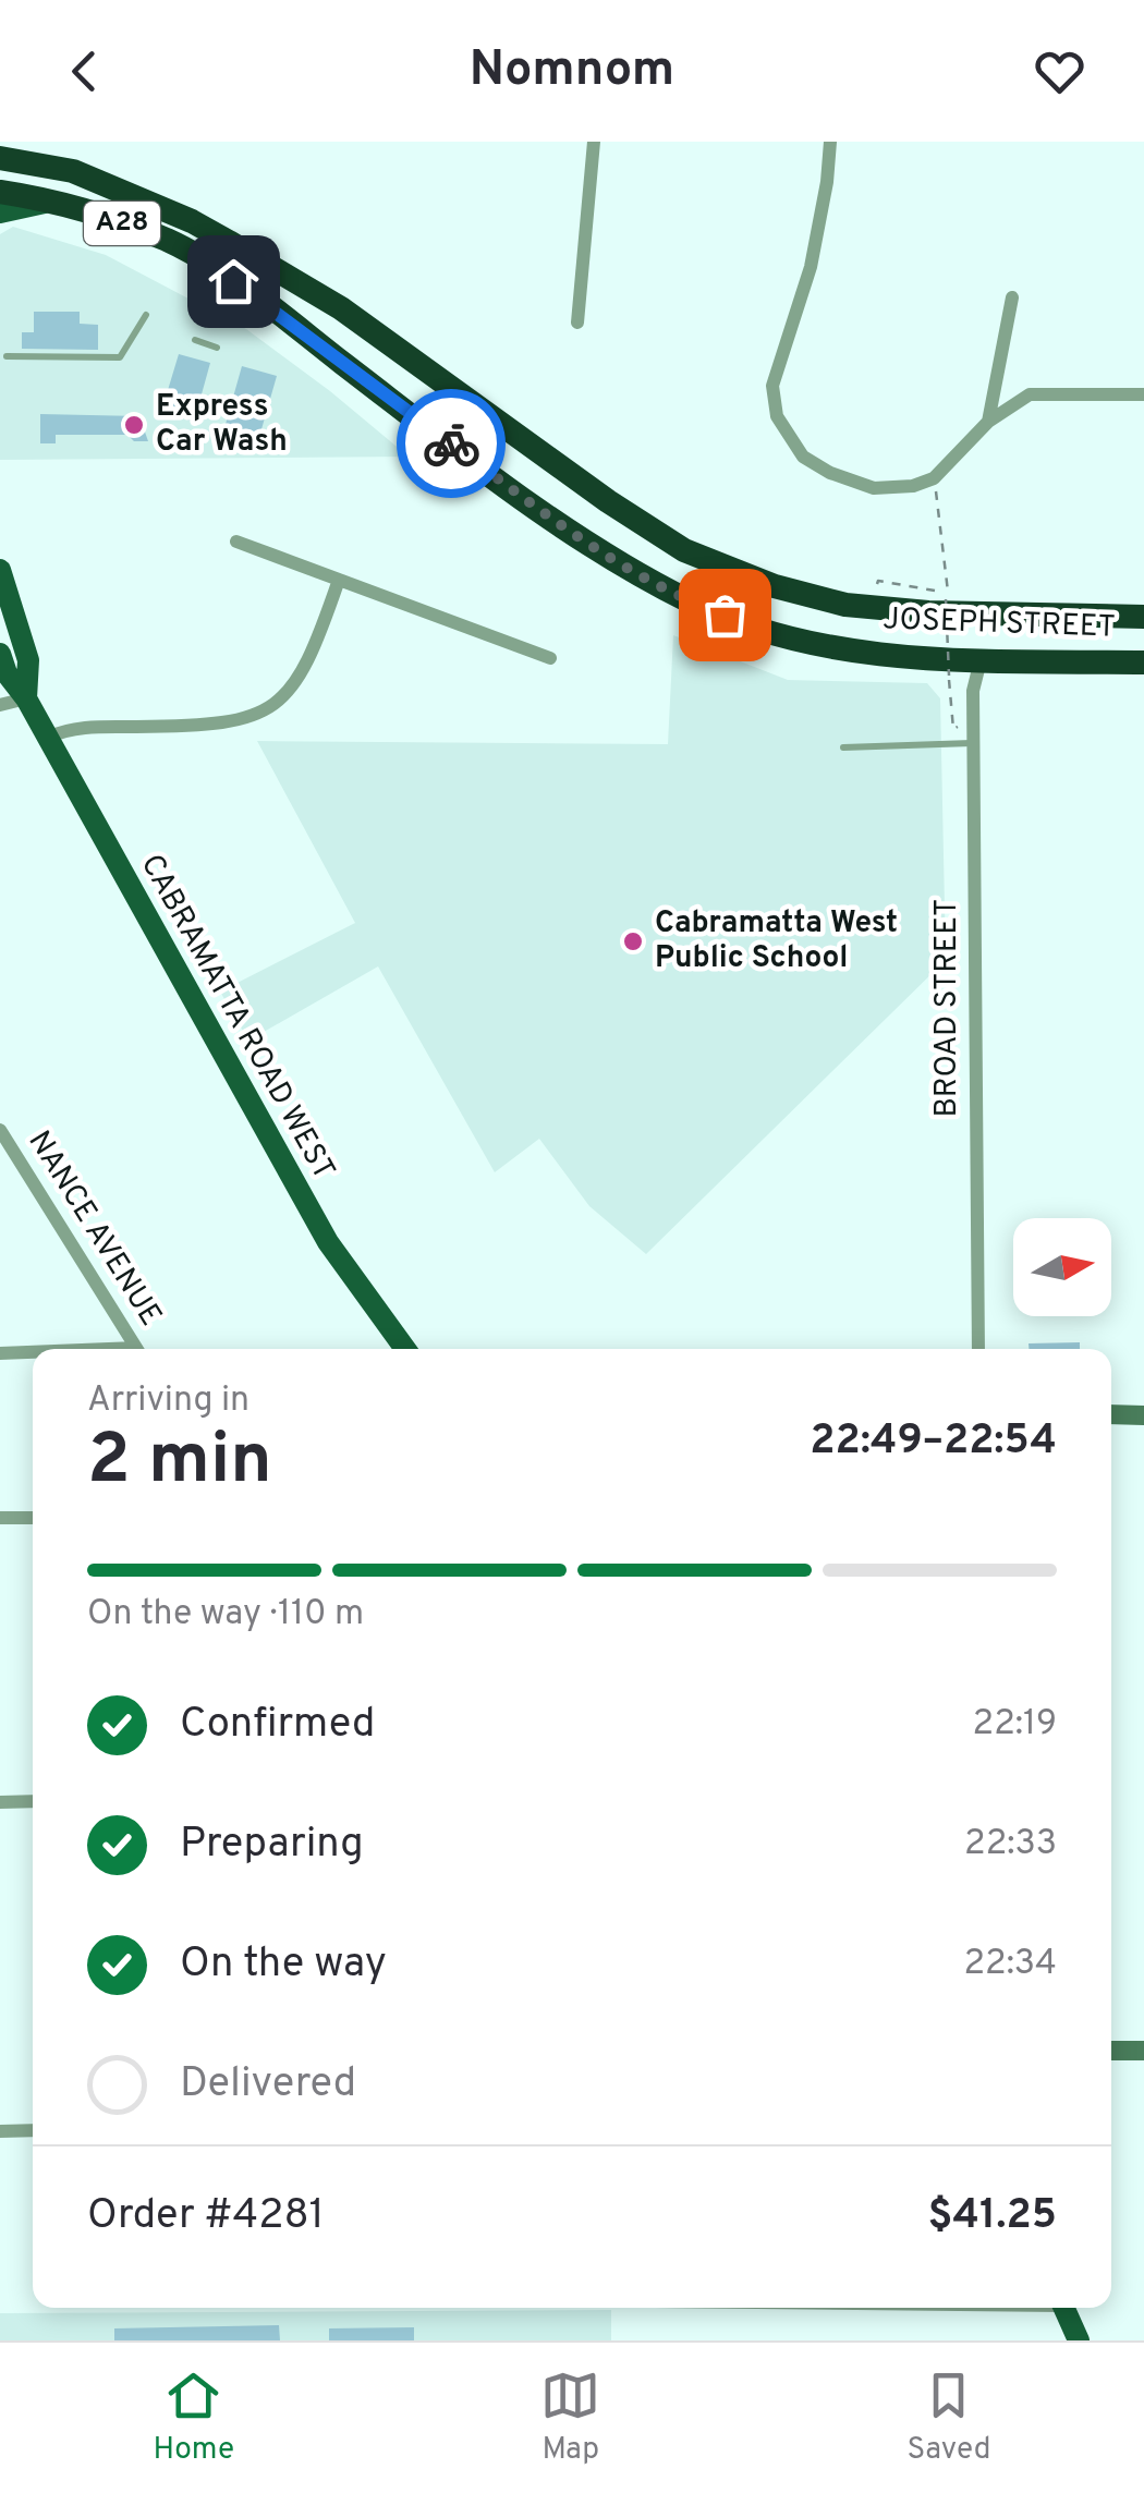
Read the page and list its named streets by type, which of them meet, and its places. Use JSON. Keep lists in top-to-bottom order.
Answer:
{
  "streets": {
    "highway": ["A28", "JOSEPH STREET"],
    "main road": ["CABRAMATTA ROAD WEST"],
    "street": ["BROAD STREET", "NANCE AVENUE"]
  },
  "crossings": [
    ["JOSEPH STREET", "BROAD STREET"]
  ],
  "places": ["Express Car Wash", "Cabramatta West Public School"],
  "north": "right",
  "page": {
    "header": "Nomnom",
    "heading": ["2 min", "Arriving in", "22:49–22:54"],
    "panel": ["Order #4281", "$41.25"],
    "bar": "On the way · 110 m",
    "list": [
      ["Confirmed", "22:19"],
      ["Preparing", "22:33"],
      ["On the way", "22:34"],
      "Delivered"
    ],
    "tabs": ["Home", "Map", "Saved"]
  }
}
